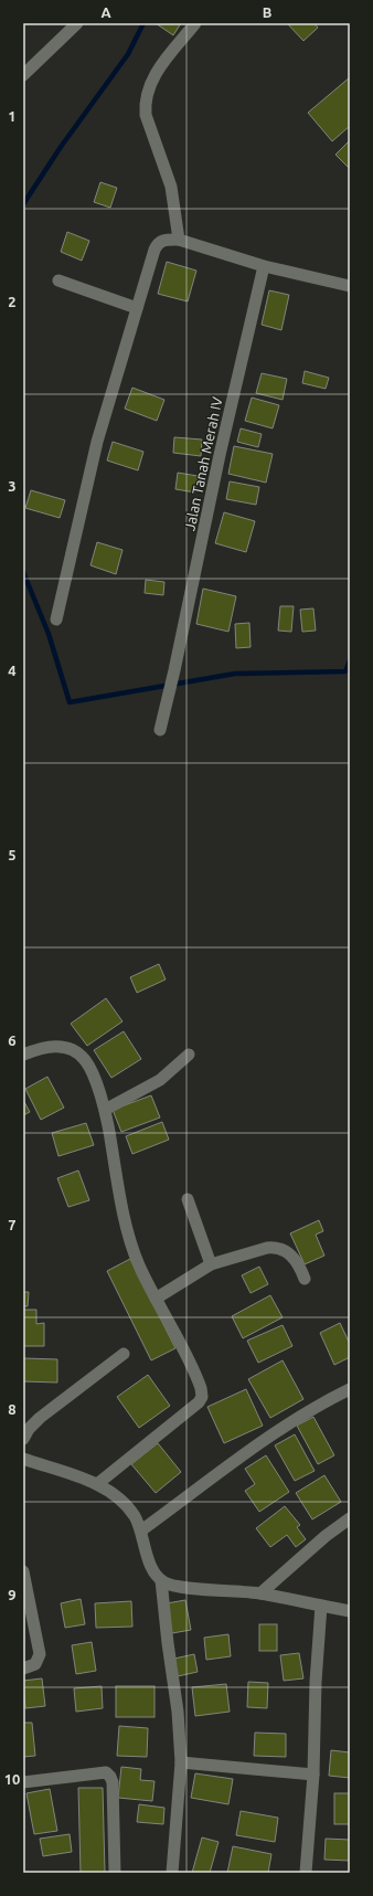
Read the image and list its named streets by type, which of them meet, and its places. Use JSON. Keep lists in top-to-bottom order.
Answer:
{
  "streets": {
    "street": ["Jalan Tanah Merah IV"]
  },
  "grid": {
    "columns": ["A", "B"],
    "rows": [
      "1",
      "2",
      "3",
      "4",
      "5",
      "6",
      "7",
      "8",
      "9",
      "10"
    ]
  }
}
